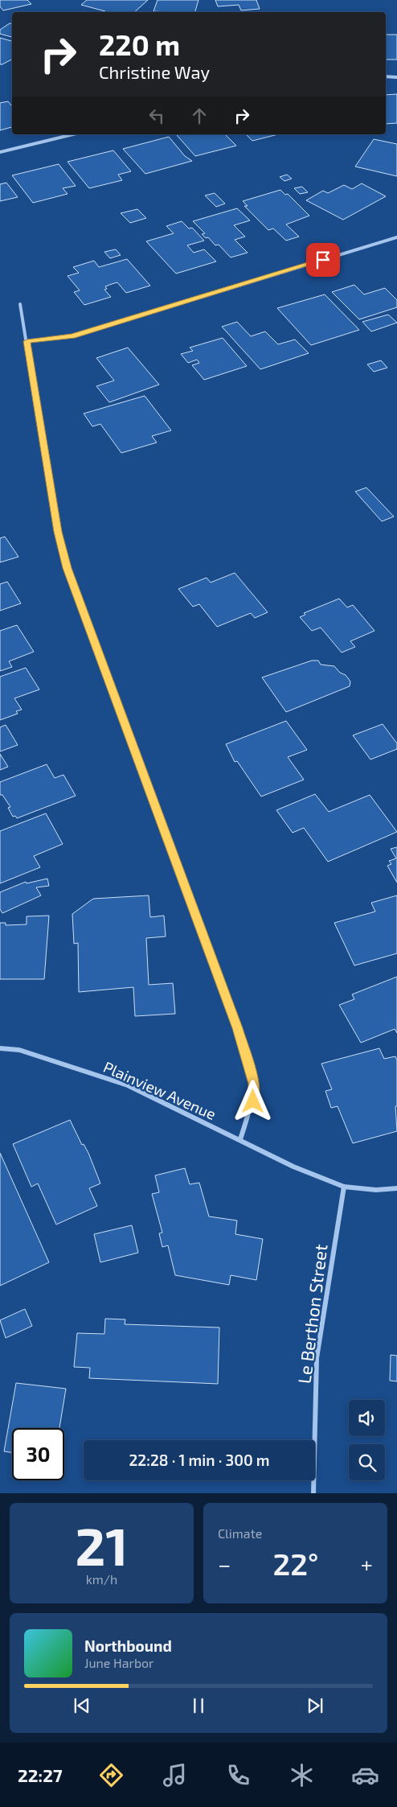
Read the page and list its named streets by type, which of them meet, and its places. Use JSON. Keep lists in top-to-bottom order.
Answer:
{
  "streets": {
    "street": ["Plainview Avenue", "Le Berthon Street"]
  },
  "crossings": [
    ["Plainview Avenue", "Le Berthon Street"]
  ],
  "page": {
    "turn": ["220 m", "Christine Way"],
    "limit": "30",
    "trip": "22:28 · 1 min · 300 m",
    "tile": [
      ["21", "km/h"],
      "Climate"
    ],
    "heat": ["−", "22°", "+"],
    "song": ["Northbound", "June Harbor"],
    "tabs": "22:27"
  }
}
